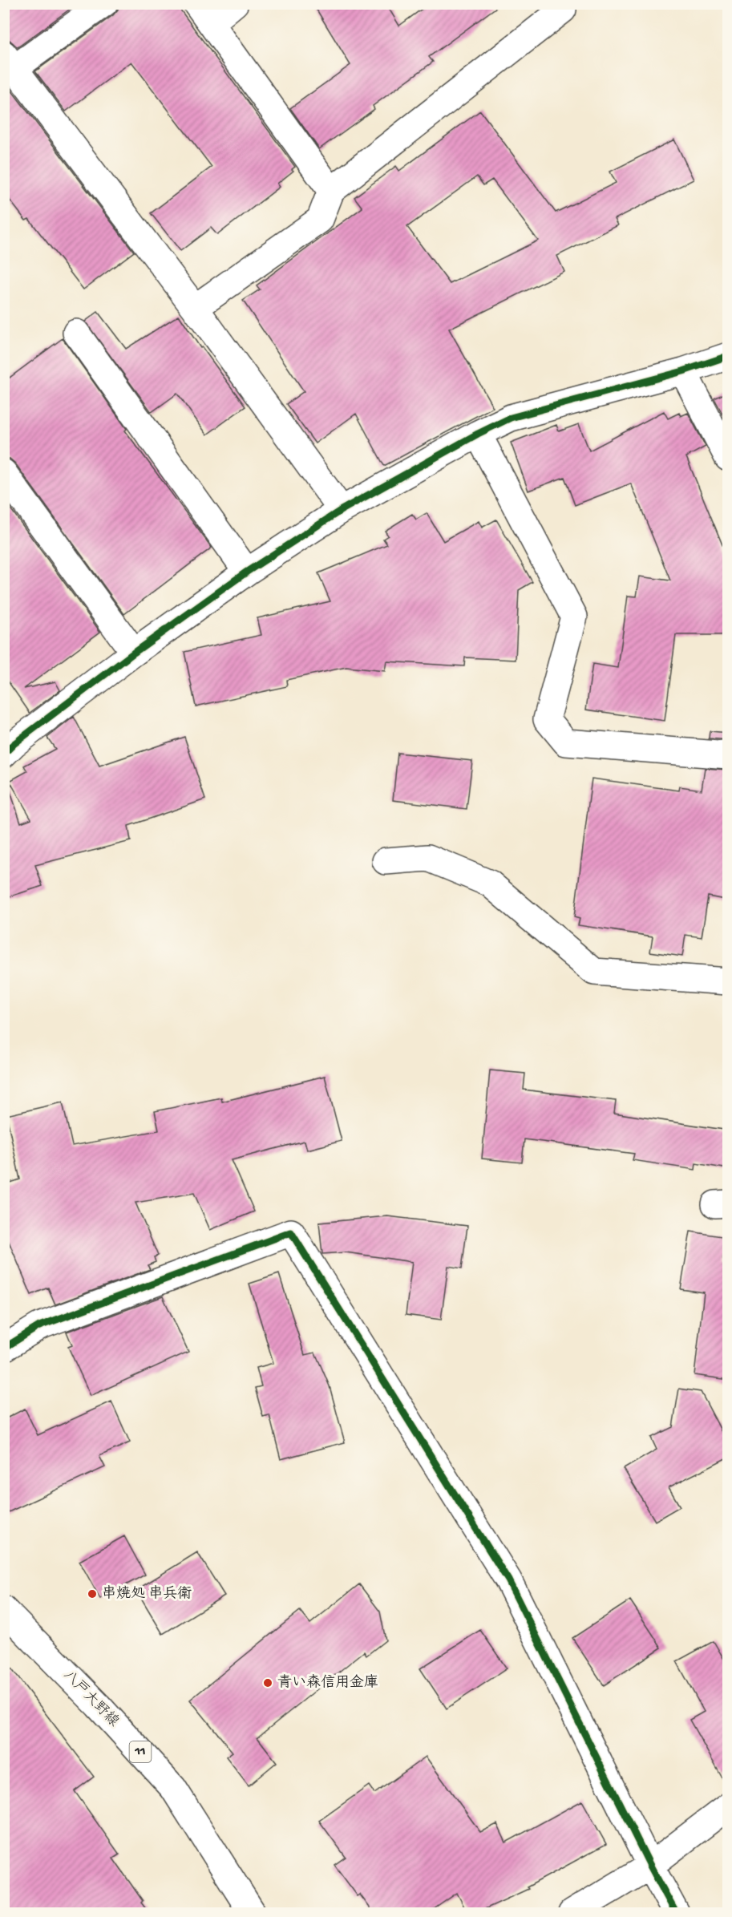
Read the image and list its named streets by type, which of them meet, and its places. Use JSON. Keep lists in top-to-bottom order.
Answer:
{
  "streets": {
    "street": ["八戸大野線", "11"]
  },
  "places": ["串焼処 串兵衛", "青い森信用金庫"]
}
